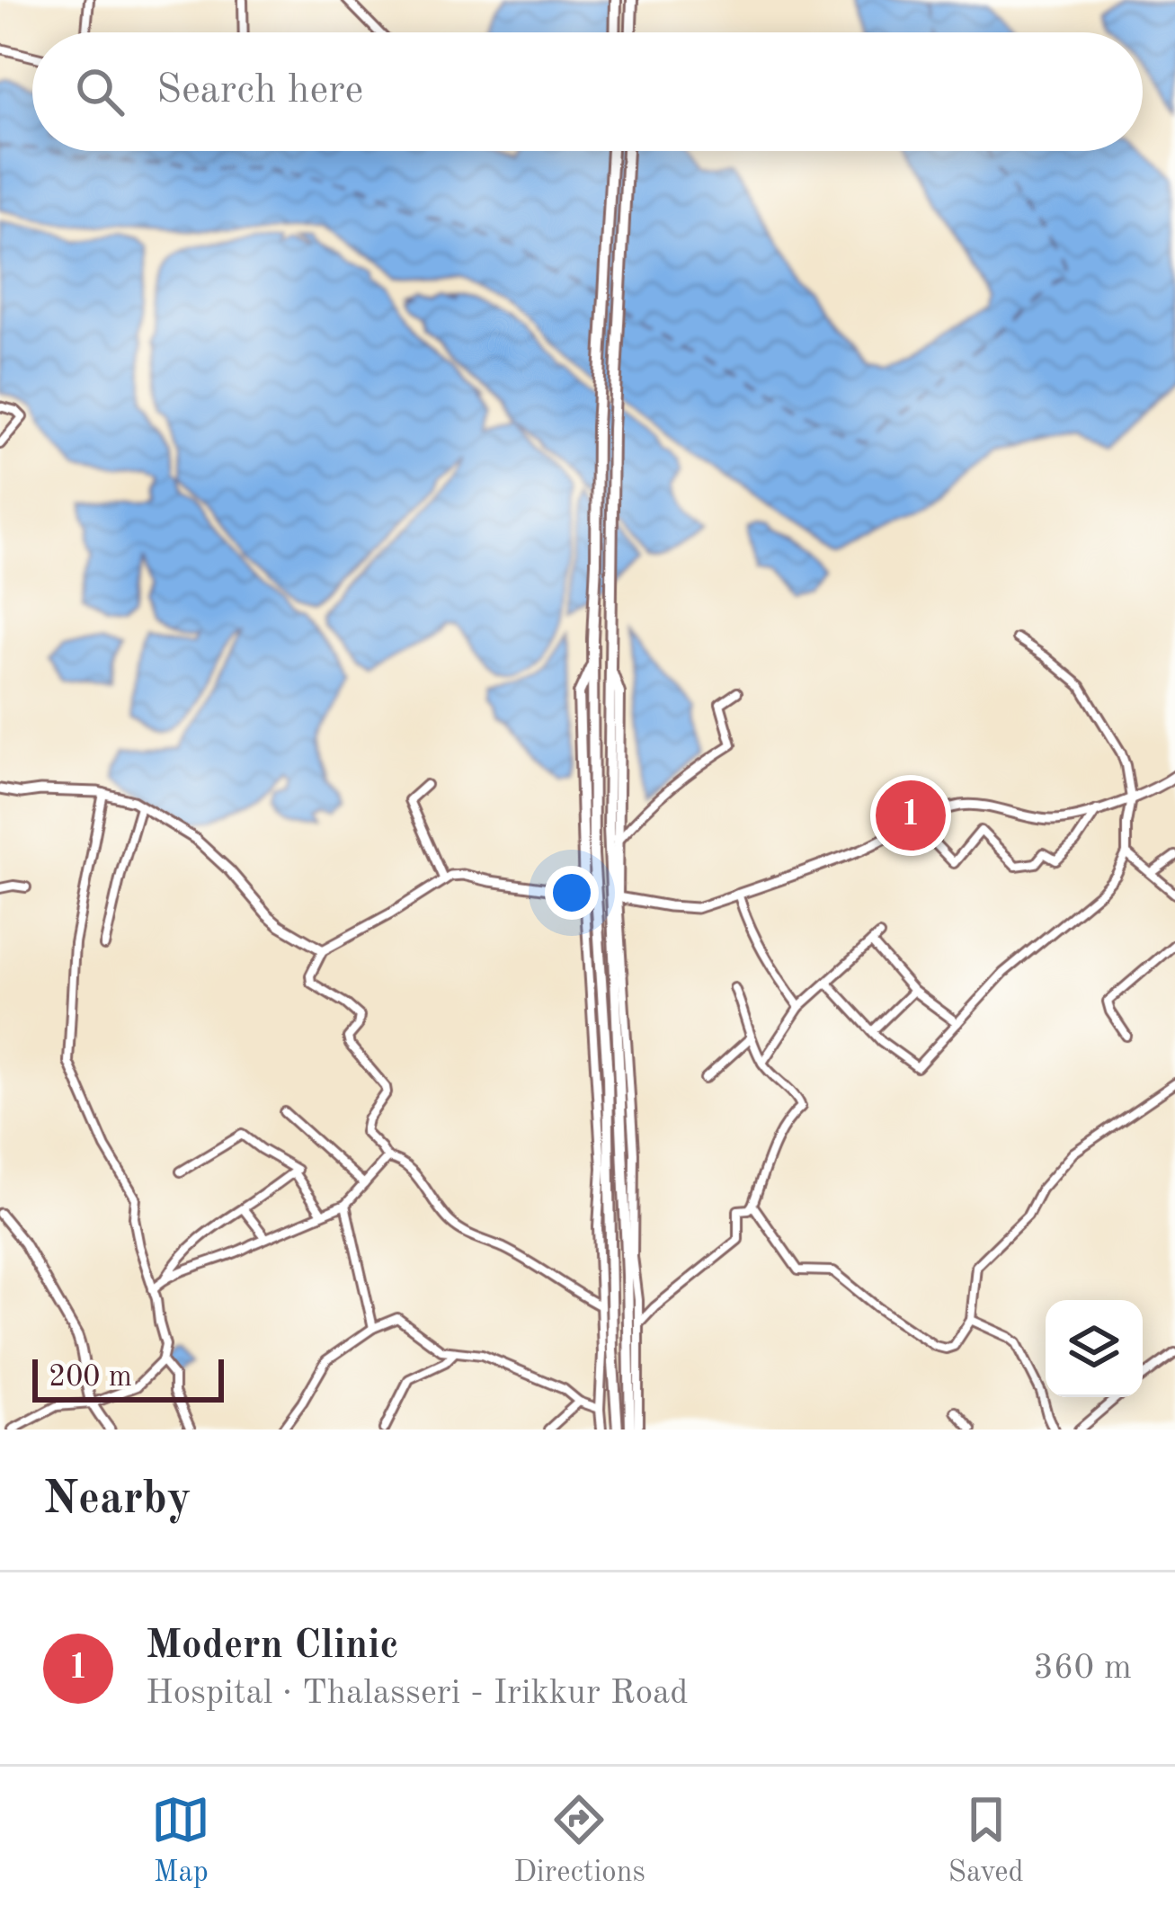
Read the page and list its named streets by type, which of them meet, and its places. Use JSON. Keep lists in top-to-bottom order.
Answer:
{
  "scale_bar": "200 m",
  "page": {
    "search": "Search here",
    "pins": "1",
    "scale": "200 m",
    "heading": "Nearby",
    "list": [
      {
        "mark": "1",
        "name": "Modern Clinic",
        "note": "Hospital · Thalasseri - Irikkur Road",
        "value": "360 m"
      }
    ],
    "nav": ["Map", "Directions", "Saved"]
  }
}
